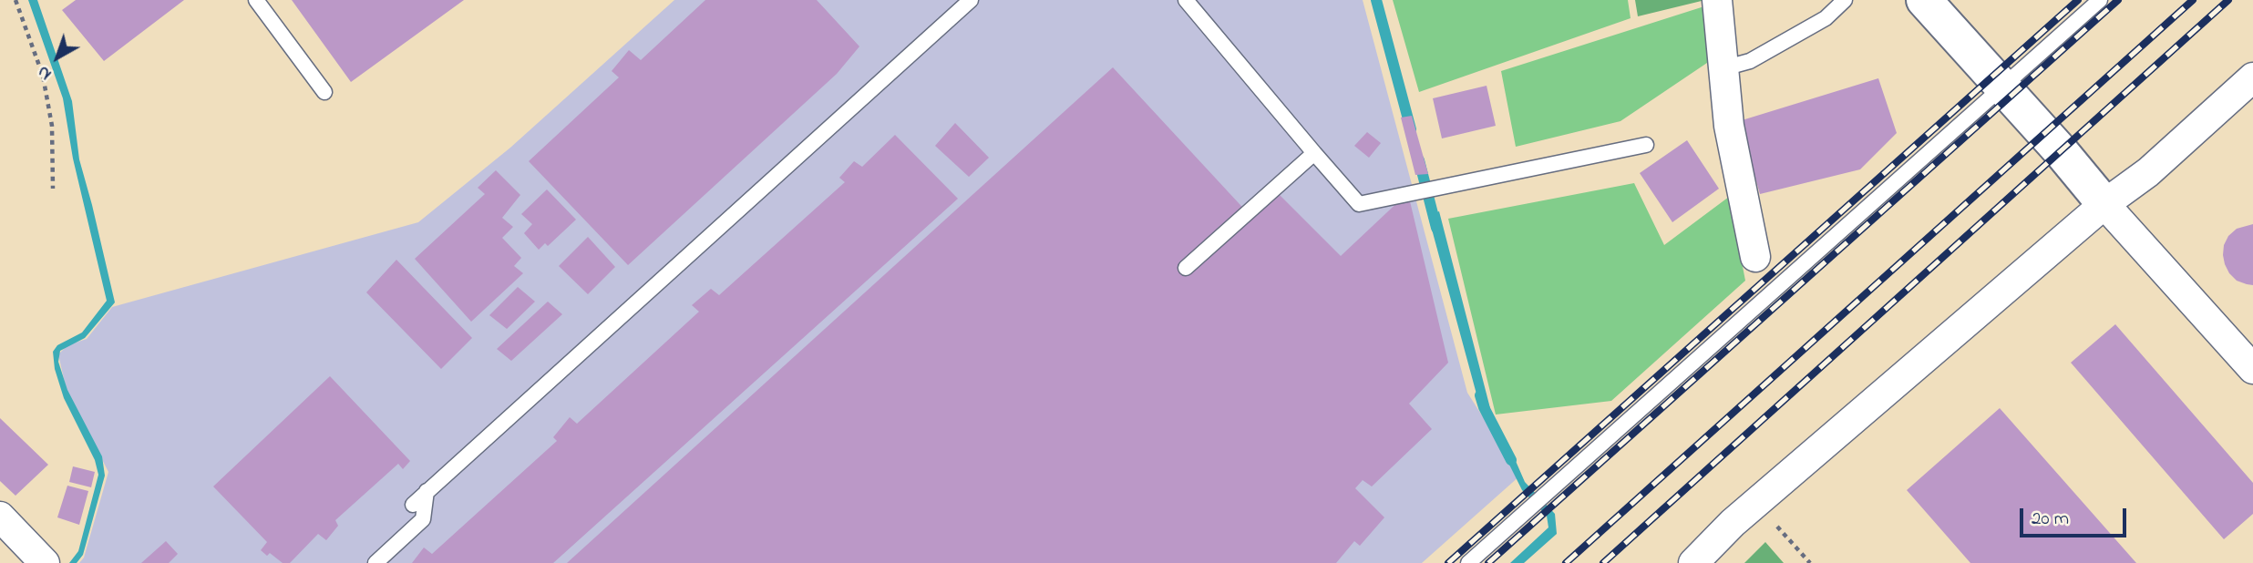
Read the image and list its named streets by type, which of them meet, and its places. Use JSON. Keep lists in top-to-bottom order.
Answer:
{
  "scale_bar": "20 m",
  "north": "bottom left"
}
